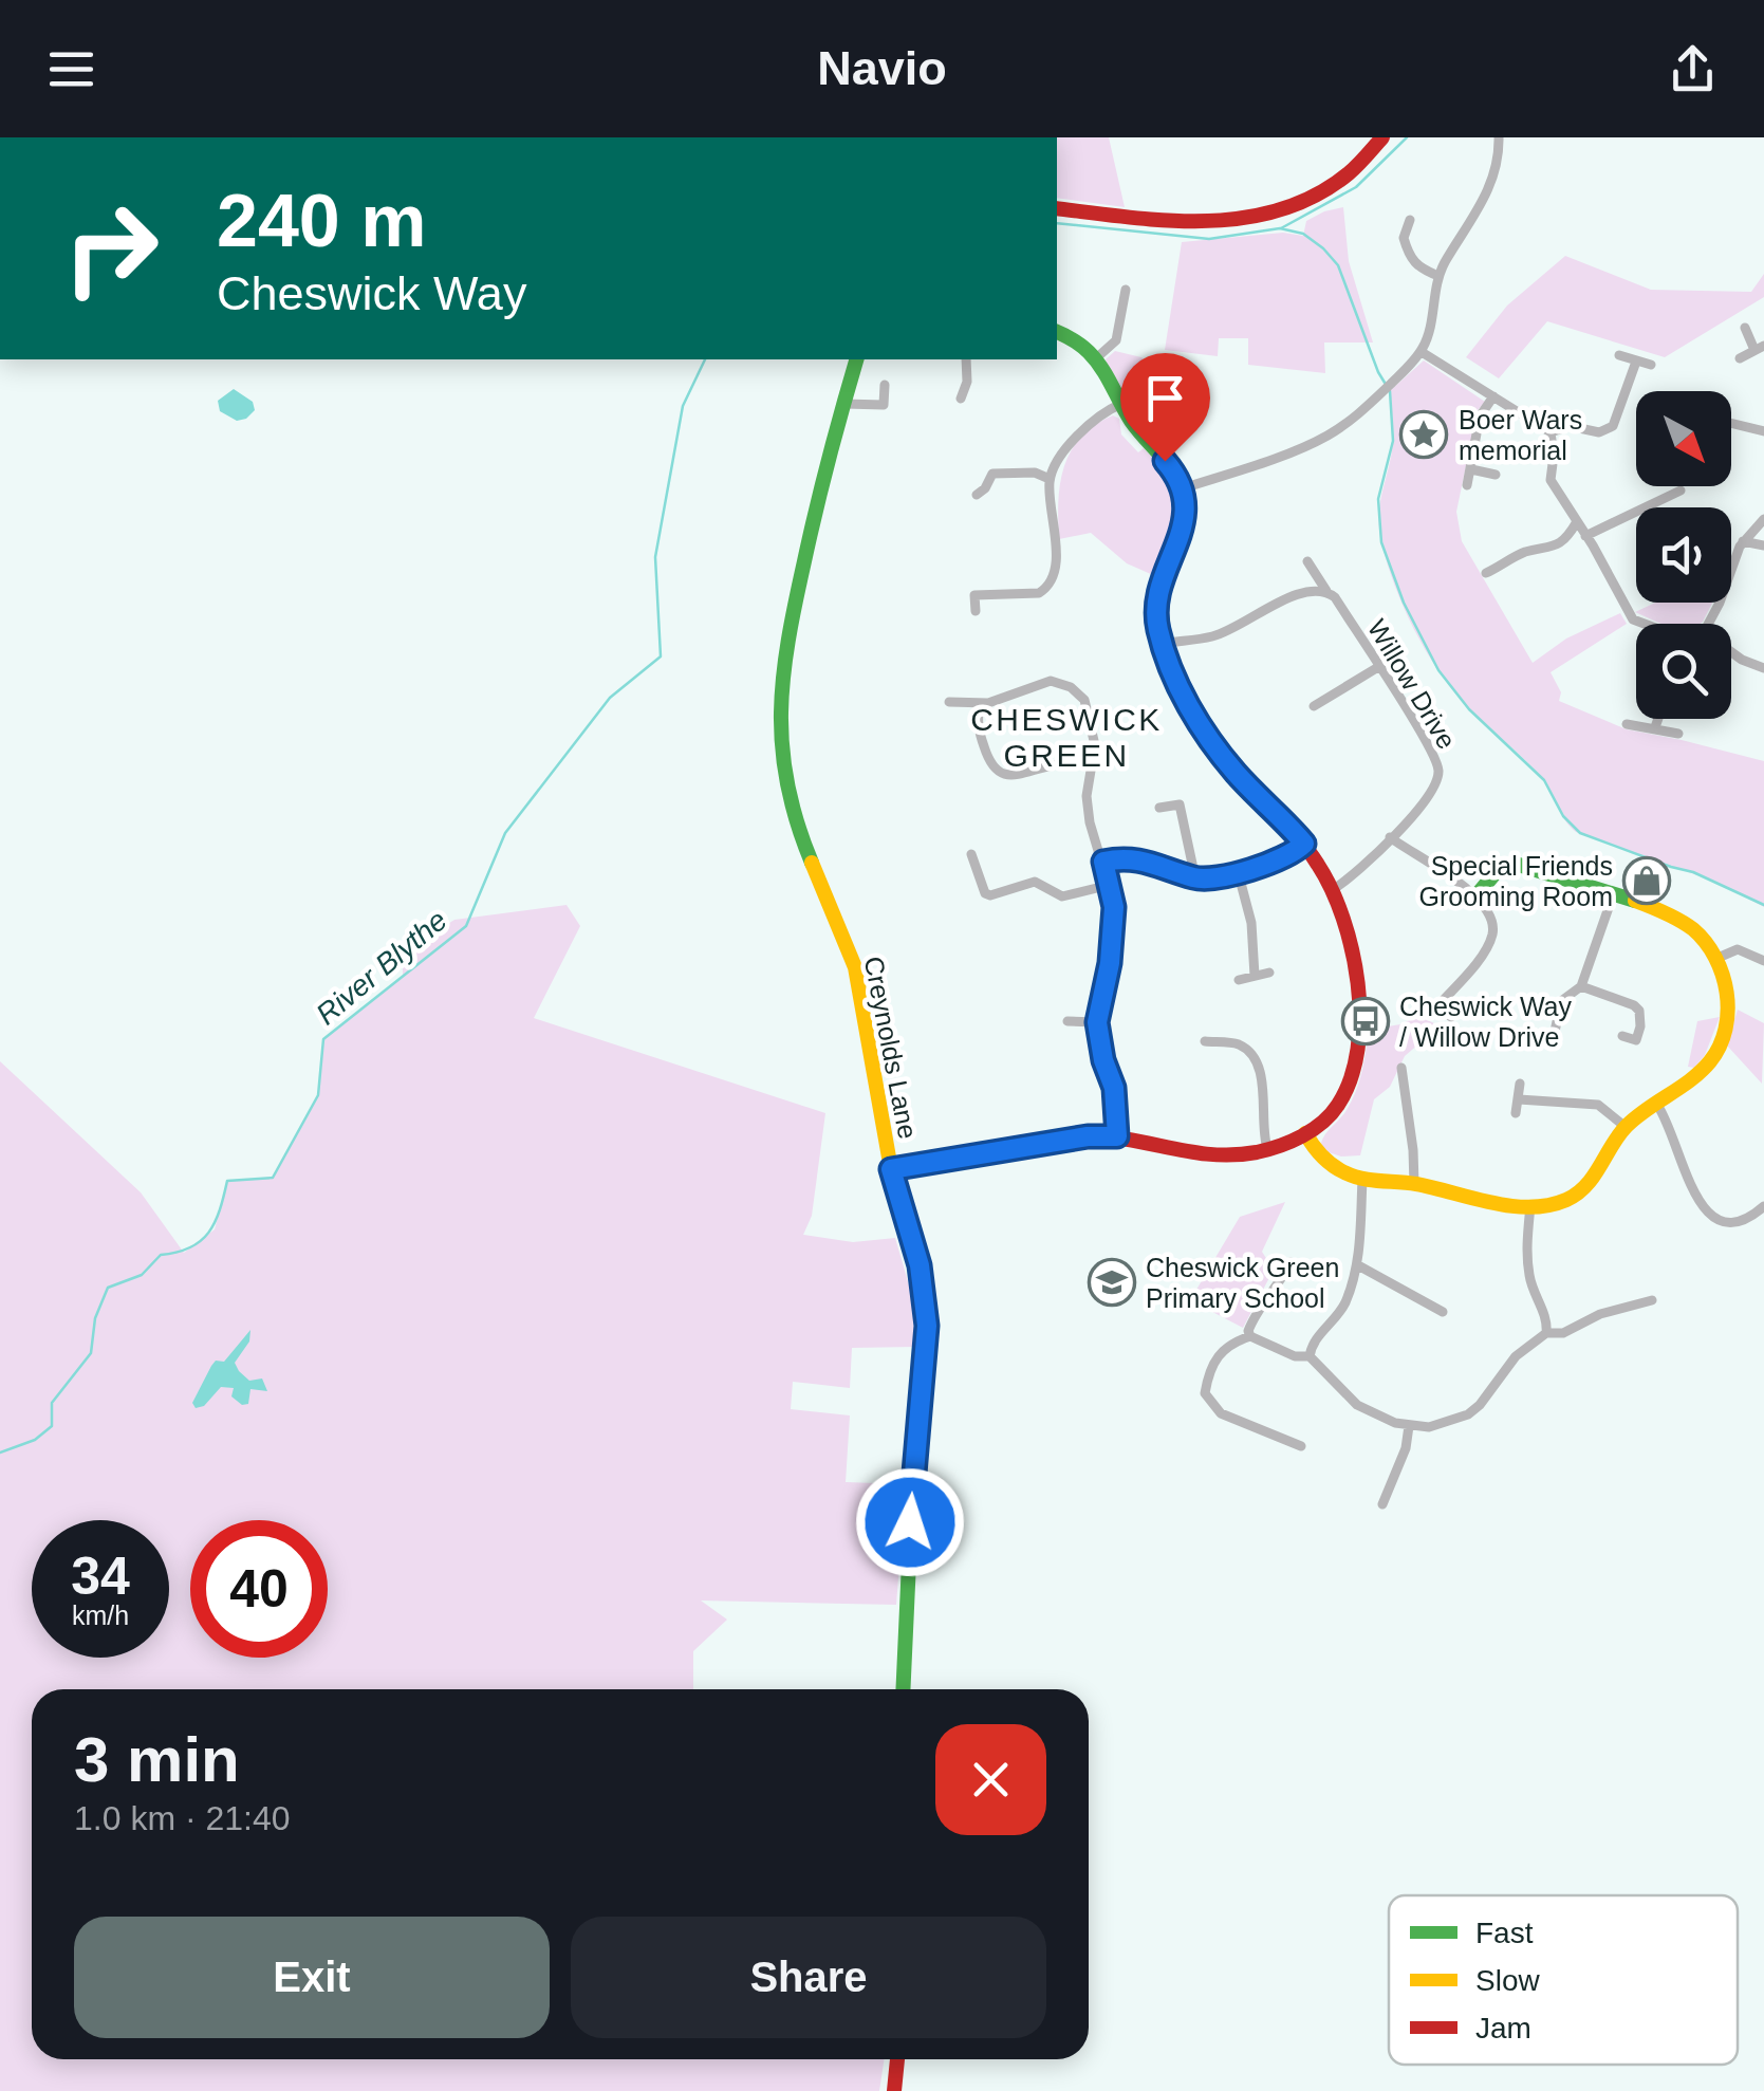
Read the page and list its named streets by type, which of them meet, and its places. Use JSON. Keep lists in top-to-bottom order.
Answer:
{
  "streets": {
    "street": ["Willow Drive", "Creynolds Lane"]
  },
  "districts": ["CHESWICK GREEN"],
  "water": ["River Blythe"],
  "places": {
    "place": ["Boer Wars memorial"],
    "shop": ["Special Friends Grooming Room"],
    "bus stop": ["Cheswick Way / Willow Drive"],
    "school or university": ["Cheswick Green Primary School"]
  },
  "legend": ["Fast", "Slow", "Jam"],
  "north": "bottom right",
  "page": {
    "header": "Navio",
    "turn": ["240 m", "Cheswick Way"],
    "speed": "34 km/h",
    "limit": "40",
    "heading": ["3 min", "1.0 km · 21:40"],
    "buttons": ["Exit", "Share"]
  }
}
